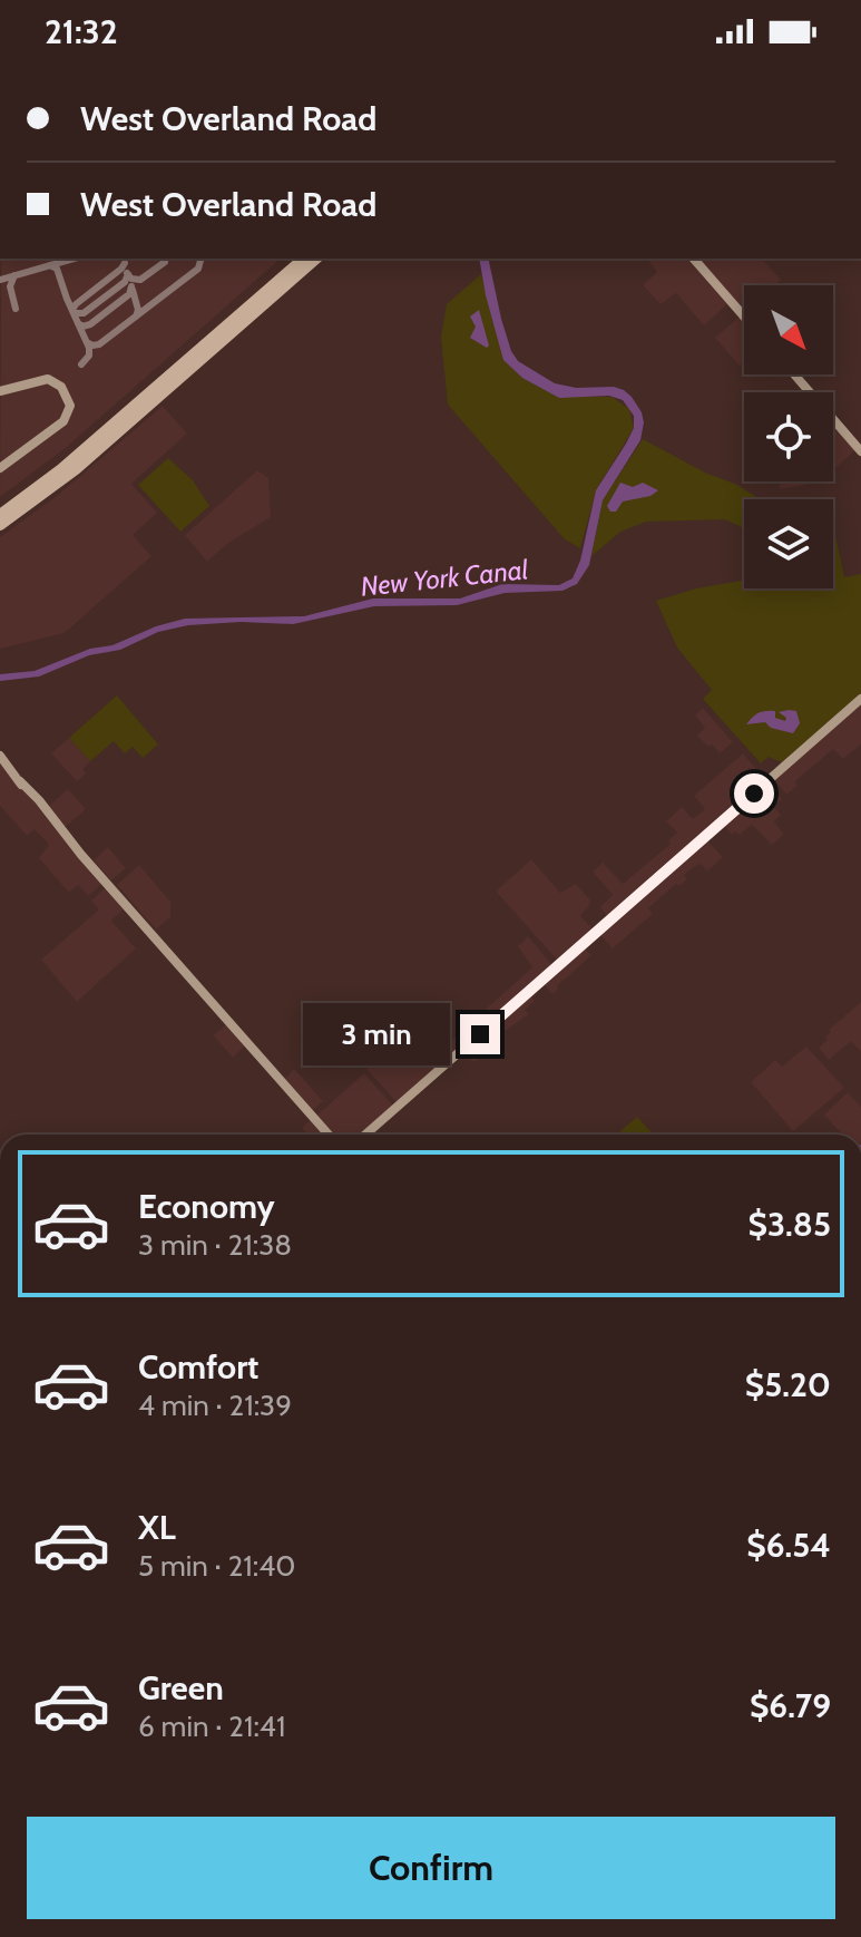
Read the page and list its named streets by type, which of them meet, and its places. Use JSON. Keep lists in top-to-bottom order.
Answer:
{
  "water": ["New York Canal"],
  "north": "bottom right",
  "page": {
    "status": "21:32",
    "banner": ["West Overland Road", "West Overland Road"],
    "bubble": "3 min",
    "list": [
      {
        "name": "Economy",
        "note": "3 min · 21:38",
        "value": "$3.85"
      },
      {
        "name": "Comfort",
        "note": "4 min · 21:39",
        "value": "$5.20"
      },
      {
        "name": "XL",
        "note": "5 min · 21:40",
        "value": "$6.54"
      },
      {
        "name": "Green",
        "note": "6 min · 21:41",
        "value": "$6.79"
      }
    ],
    "buttons": "Confirm"
  }
}
